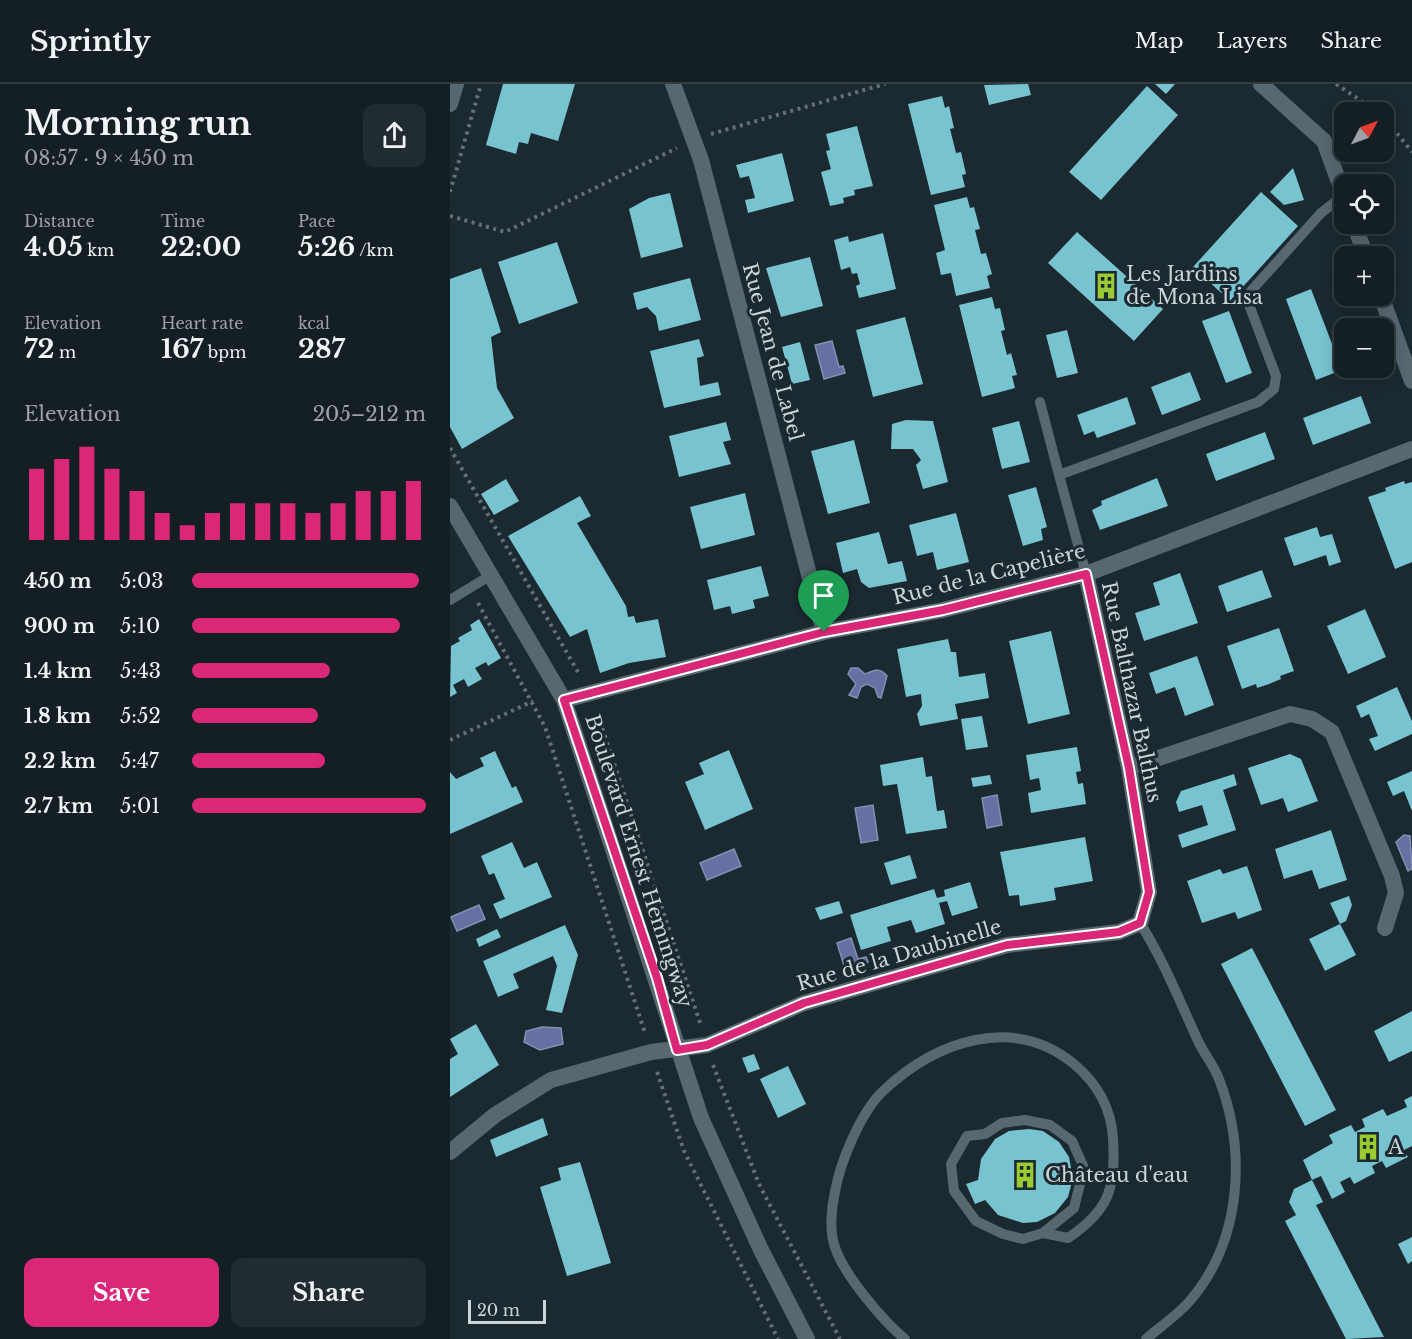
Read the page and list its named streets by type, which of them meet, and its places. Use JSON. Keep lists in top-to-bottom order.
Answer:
{
  "streets": {
    "street": [
      "Rue Jean de Label",
      "Rue de la Capelière",
      "Rue Balthazar Balthus",
      "Boulevard Ernest Hemingway",
      "Rue de la Daubinelle"
    ]
  },
  "crossings": [
    ["Rue Jean de Label", "Rue de la Capelière"],
    ["Rue de la Capelière", "Rue Balthazar Balthus"],
    ["Rue de la Capelière", "Boulevard Ernest Hemingway"],
    ["Rue Balthazar Balthus", "Rue de la Daubinelle"],
    ["Boulevard Ernest Hemingway", "Rue de la Daubinelle"]
  ],
  "places": {
    "building": ["Les Jardins de Mona Lisa", "A", "Château d'eau"]
  },
  "scale_bar": "20 m",
  "north": "top right",
  "page": {
    "header": "Sprintly",
    "nav": ["Map", "Layers", "Share"],
    "heading": ["Morning run", "08:57 · 9 × 450 m"],
    "map_buttons": ["+", "−"],
    "stats": [
      ["Distance", "4.05 km"],
      ["Time", "22:00"],
      ["Pace", "5:26 /km"],
      ["Elevation", "72 m"],
      ["Heart rate", "167 bpm"],
      ["kcal", "287"]
    ],
    "chart": ["Elevation", "205–212 m"],
    "list": [
      {
        "name": "450 m",
        "note": "5:03"
      },
      {
        "name": "900 m",
        "note": "5:10"
      },
      {
        "name": "1.4 km",
        "note": "5:43"
      },
      {
        "name": "1.8 km",
        "note": "5:52"
      },
      {
        "name": "2.2 km",
        "note": "5:47"
      },
      {
        "name": "2.7 km",
        "note": "5:01"
      }
    ],
    "buttons": ["Save", "Share"],
    "scale": "20 m"
  }
}
